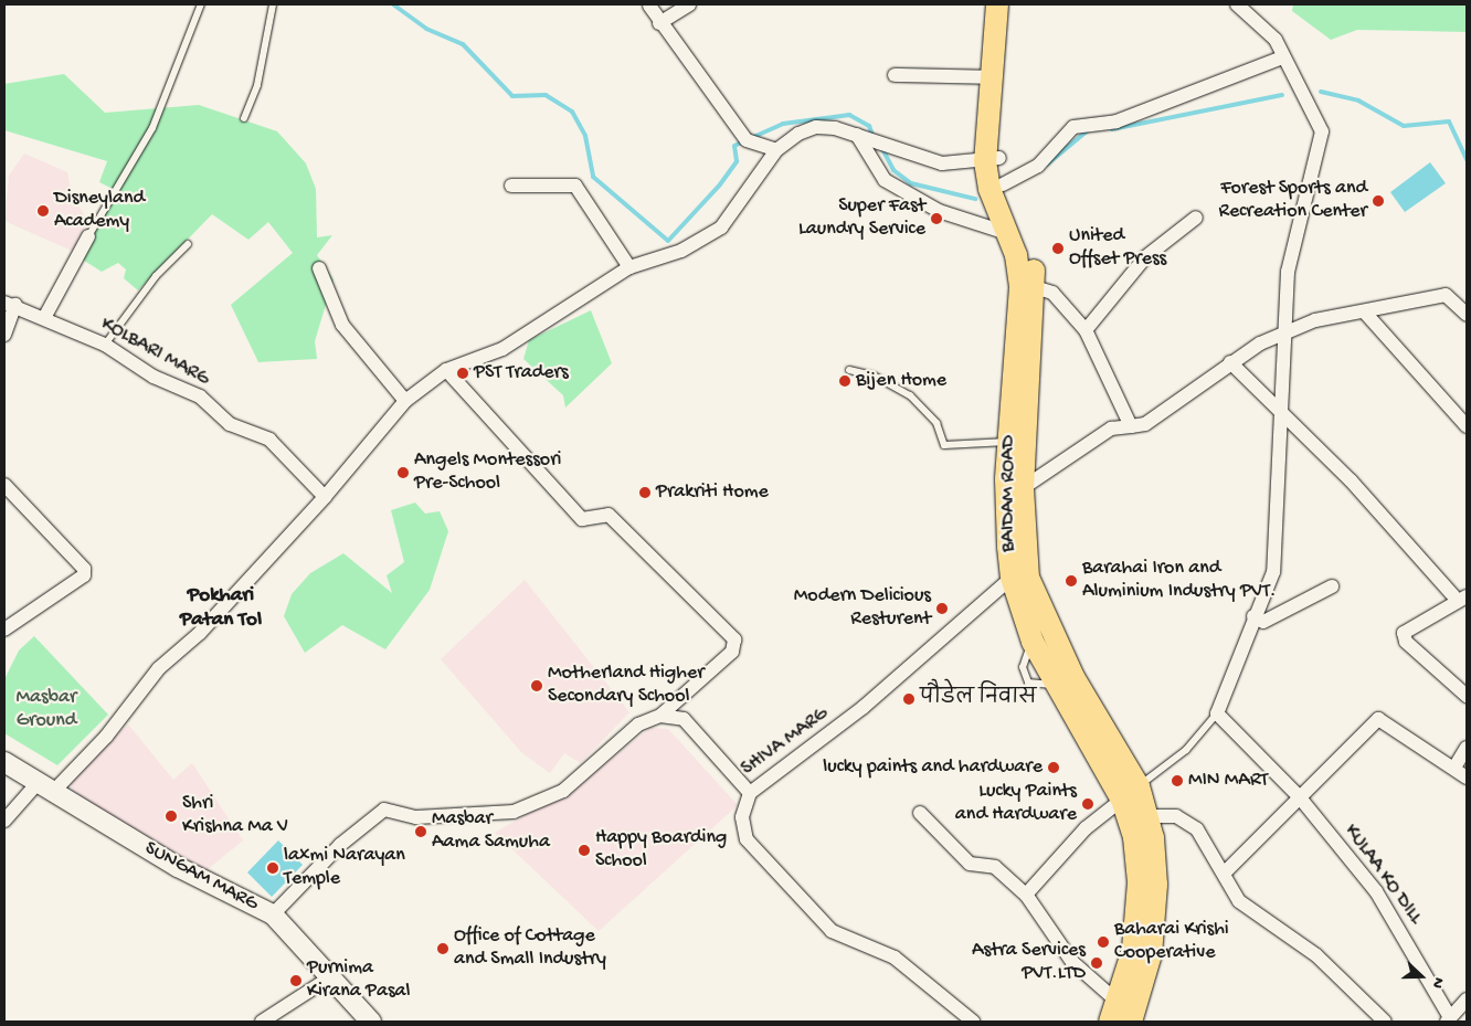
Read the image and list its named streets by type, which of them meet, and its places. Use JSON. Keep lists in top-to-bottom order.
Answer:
{
  "streets": {
    "main road": ["BAIDAM ROAD", "SUNGAM MARG"],
    "street": ["KOLBARI MARG", "SHIVA MARG", "KULAA KO DILL"]
  },
  "crossings": [
    ["BAIDAM ROAD", "SHIVA MARG"]
  ],
  "districts": ["Pokhari Patan Tol"],
  "parks": ["Masbar Ground"],
  "places": [
    "Forest Sports and Recreation Center",
    "Disneyland Academy",
    "Super Fast Laundry Service",
    "United Offset Press",
    "PST Traders",
    "Bijen Home",
    "Angels Montessori Pre-School",
    "Prakriti Home",
    "Barahai Iron and Aluminium Industry PVT.",
    "Modern Delicious Resturent",
    "Motherland Higher Secondary School",
    "पौडेल निवास",
    "lucky paints and hardware",
    "MIN MART",
    "Lucky Paints and Hardware",
    "Shri Krishna Ma V",
    "Masbar Aama Samuha",
    "Happy Boarding School",
    "laxmi Narayan Temple",
    "Baharai Krishi Cooperative",
    "Office of Cottage and Small Industry",
    "Astra Services PVT.LTD",
    "Purnima Kirana Pasal"
  ],
  "north": "right"
}
